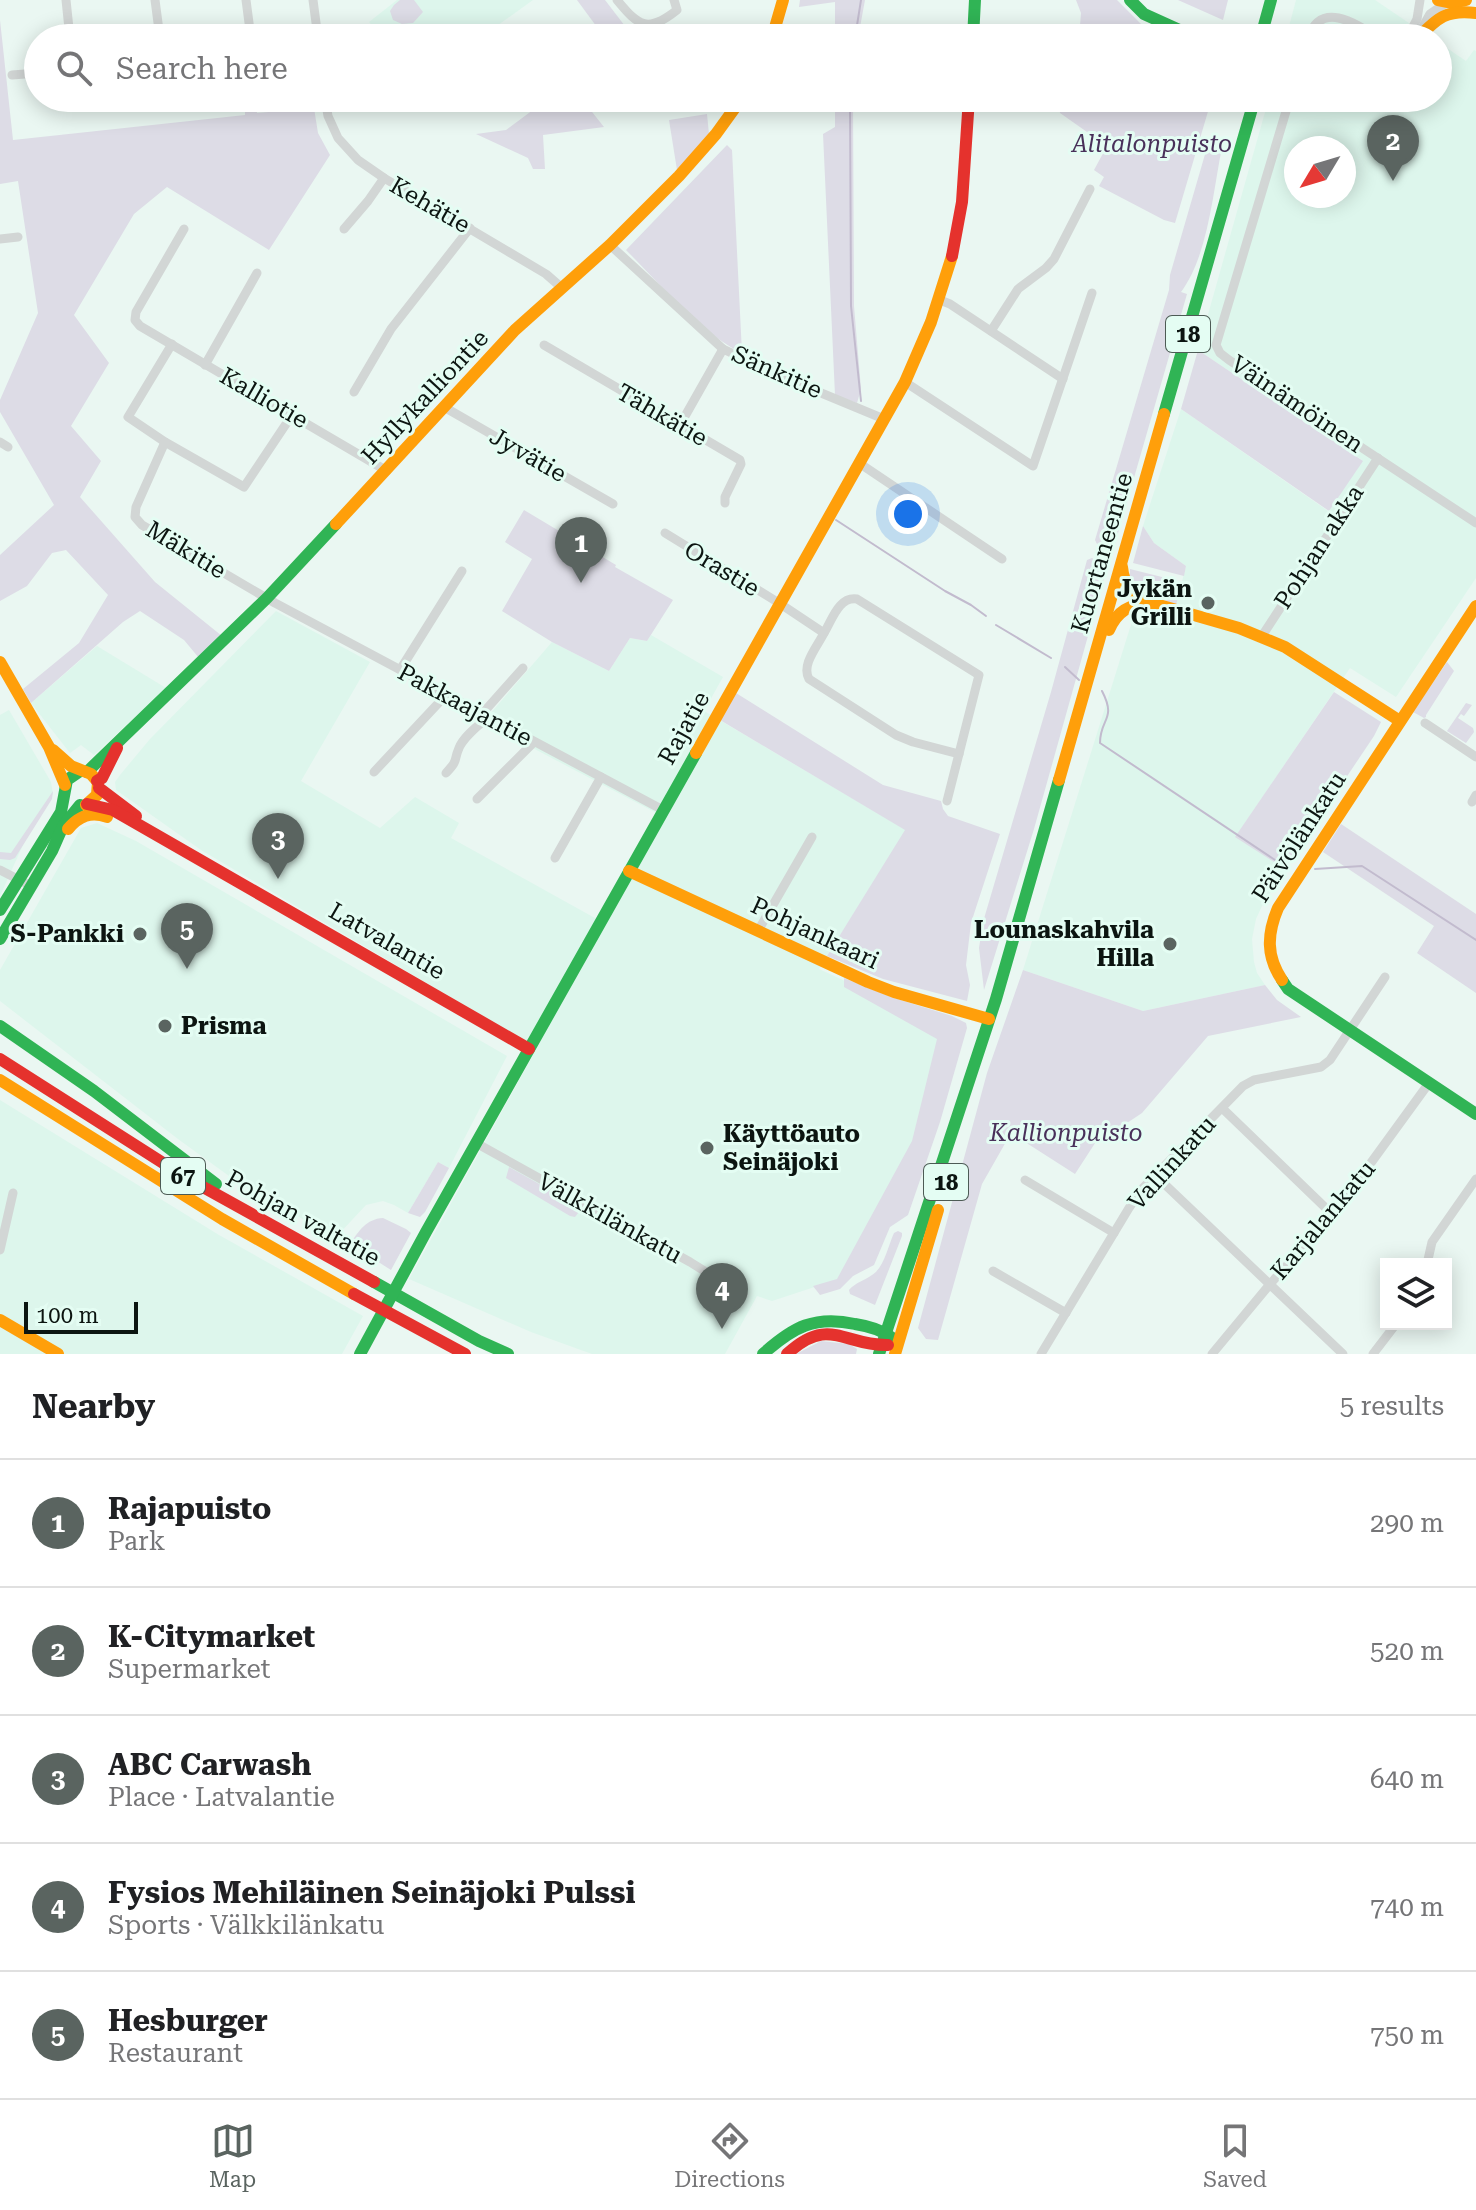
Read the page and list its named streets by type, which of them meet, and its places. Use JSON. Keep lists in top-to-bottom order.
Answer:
{
  "streets": {
    "main road": [
      "18",
      "Hyllykalliontie",
      "Kuortaneentie",
      "Rajatie",
      "Päivölänkatu",
      "Pohjankaari",
      "Latvalantie",
      "67",
      "Pohjan valtatie"
    ],
    "street": [
      "Kehätie",
      "Sänkitie",
      "Kalliotie",
      "Väinämöinen",
      "Tähkätie",
      "Jyvätie",
      "Pohjan akka",
      "Mäkitie",
      "Orastie",
      "Pakkaajantie",
      "Vallinkatu",
      "Välkkilänkatu",
      "Karjalankatu"
    ]
  },
  "crossings": [
    ["Kehätie", "Hyllykalliontie"],
    ["Sänkitie", "Hyllykalliontie"],
    ["Sänkitie", "Rajatie"],
    ["Hyllykalliontie", "Kalliotie"],
    ["Hyllykalliontie", "Jyvätie"],
    ["Hyllykalliontie", "Mäkitie"],
    ["Hyllykalliontie", "Pakkaajantie"],
    ["Hyllykalliontie", "Latvalantie"],
    ["Väinämöinen", "Pohjan akka"],
    ["Mäkitie", "Pakkaajantie"],
    ["Kuortaneentie", "Pohjankaari"],
    ["Orastie", "Rajatie"],
    ["Pakkaajantie", "Rajatie"],
    ["Rajatie", "Pohjankaari"],
    ["Rajatie", "Latvalantie"],
    ["Rajatie", "Välkkilänkatu"],
    ["Päivölänkatu", "Vallinkatu"],
    ["Päivölänkatu", "Karjalankatu"]
  ],
  "parks": ["Alitalonpuisto", "Kallionpuisto"],
  "places": [
    "Jykän Grilli",
    "S-Pankki",
    "Lounaskahvila Hilla",
    "Prisma",
    "Käyttöauto Seinäjoki"
  ],
  "scale_bar": "100 m",
  "north": "bottom left",
  "page": {
    "search": "Search here",
    "pins": [
      "2",
      "1",
      "3",
      "5",
      "4"
    ],
    "scale": "100 m",
    "heading": ["Nearby", "5 results"],
    "list": [
      {
        "mark": "1",
        "name": "Rajapuisto",
        "note": "Park",
        "value": "290 m"
      },
      {
        "mark": "2",
        "name": "K-Citymarket",
        "note": "Supermarket",
        "value": "520 m"
      },
      {
        "mark": "3",
        "name": "ABC Carwash",
        "note": "Place · Latvalantie",
        "value": "640 m"
      },
      {
        "mark": "4",
        "name": "Fysios Mehiläinen Seinäjoki Pulssi",
        "note": "Sports · Välkkilänkatu",
        "value": "740 m"
      },
      {
        "mark": "5",
        "name": "Hesburger",
        "note": "Restaurant",
        "value": "750 m"
      }
    ],
    "nav": ["Map", "Directions", "Saved"]
  }
}
